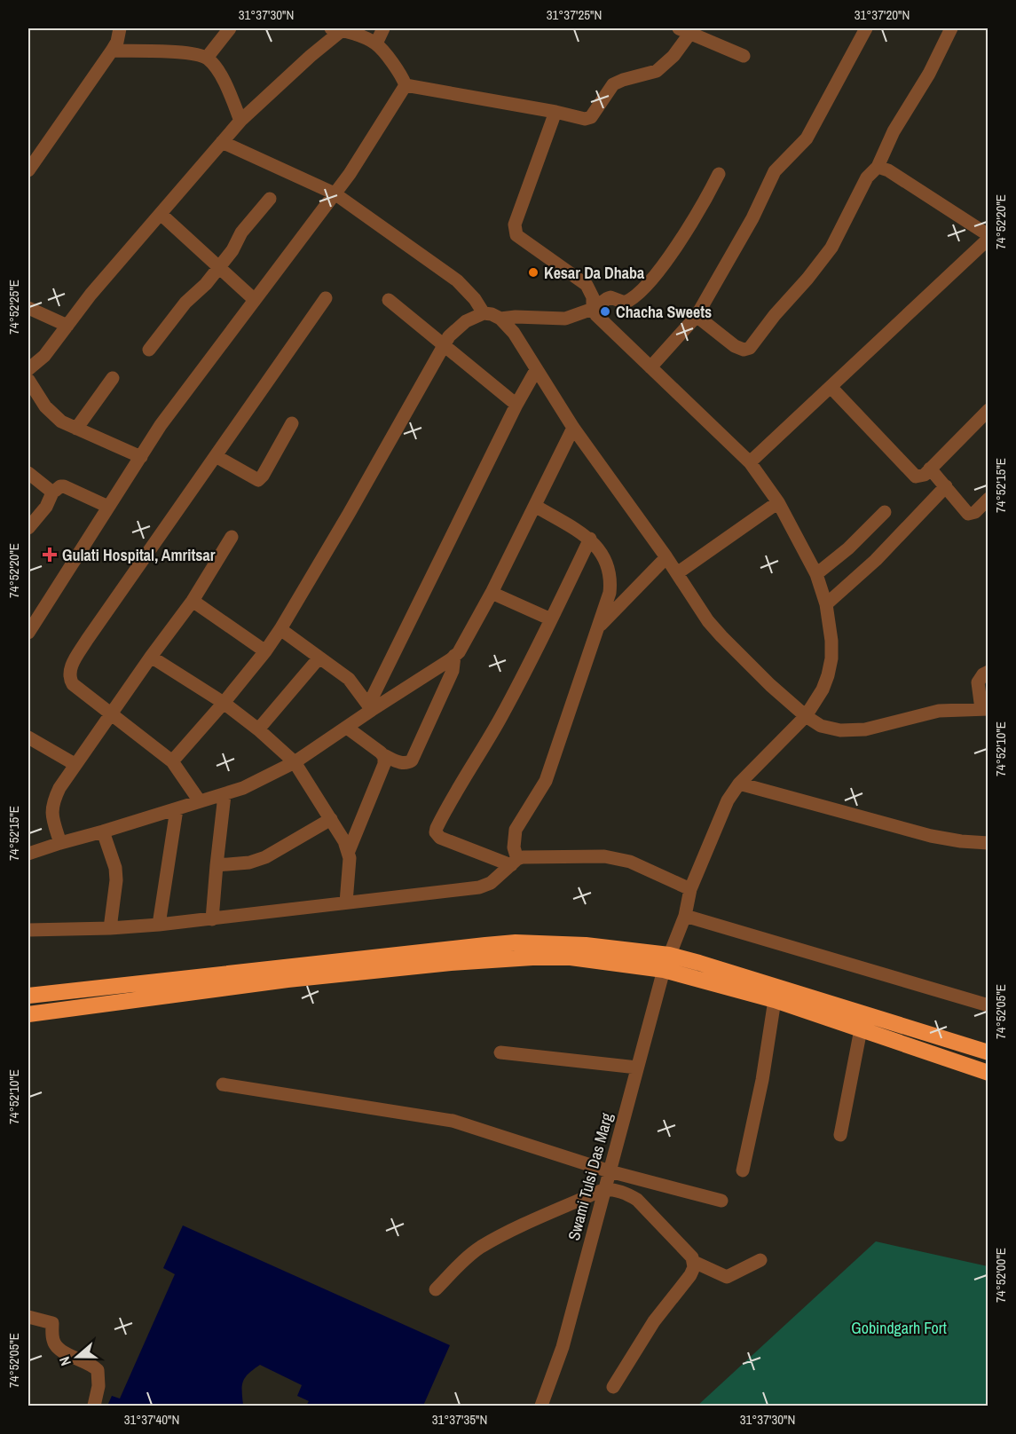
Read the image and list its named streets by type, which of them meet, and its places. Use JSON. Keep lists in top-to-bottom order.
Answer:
{
  "streets": {
    "street": ["Swami Tulsi Das Marg"]
  },
  "parks": ["Gobindgarh Fort"],
  "places": {
    "other": ["Kesar Da Dhaba", "Chacha Sweets"],
    "health": ["Gulati Hospital, Amritsar"]
  },
  "north": "left",
  "coordinates": [
    "31°37'30\"N",
    "31°37'25\"N",
    "31°37'20\"N",
    "74°52'20\"E",
    "74°52'25\"E",
    "74°52'15\"E",
    "74°52'10\"E",
    "74°52'05\"E",
    "74°52'00\"E",
    "31°37'40\"N",
    "31°37'35\"N"
  ]
}
